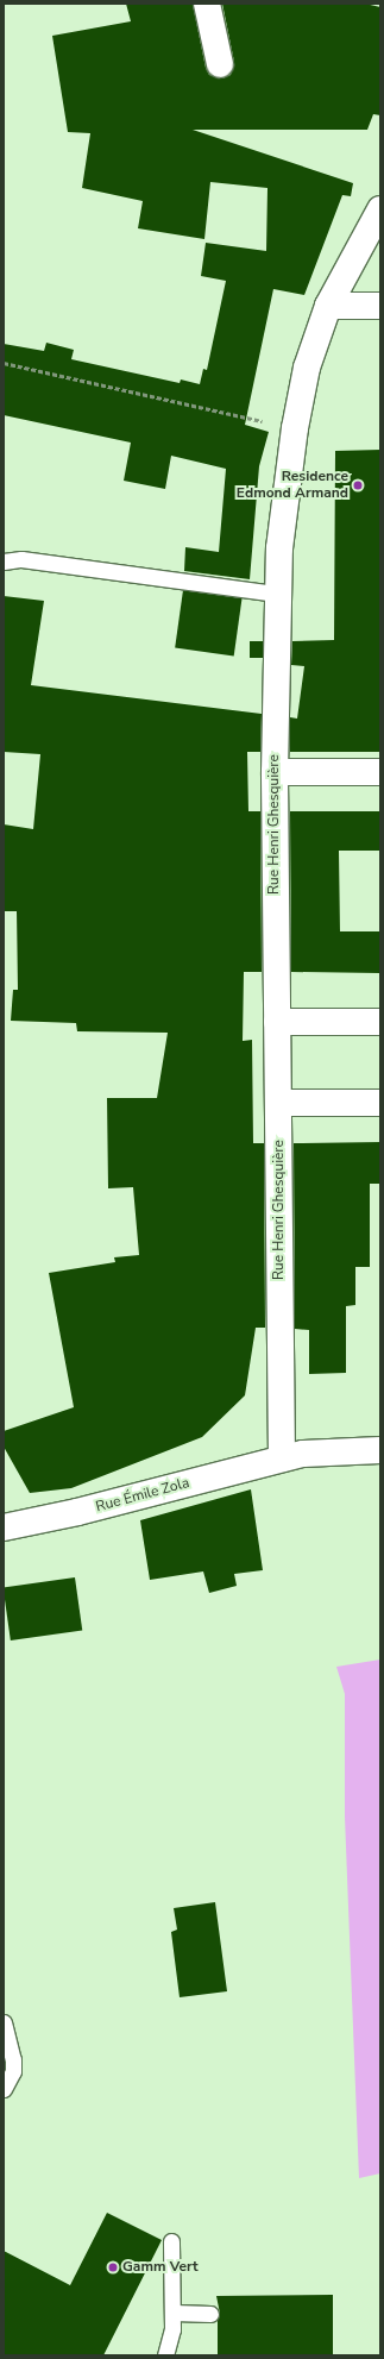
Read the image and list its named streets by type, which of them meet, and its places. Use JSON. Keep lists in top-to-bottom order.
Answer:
{
  "streets": {
    "street": ["Rue Henri Ghesquière", "Rue Émile Zola"]
  },
  "crossings": [
    ["Rue Henri Ghesquière", "Rue Émile Zola"]
  ],
  "places": ["Residence Edmond Armand", "Gamm Vert"]
}
